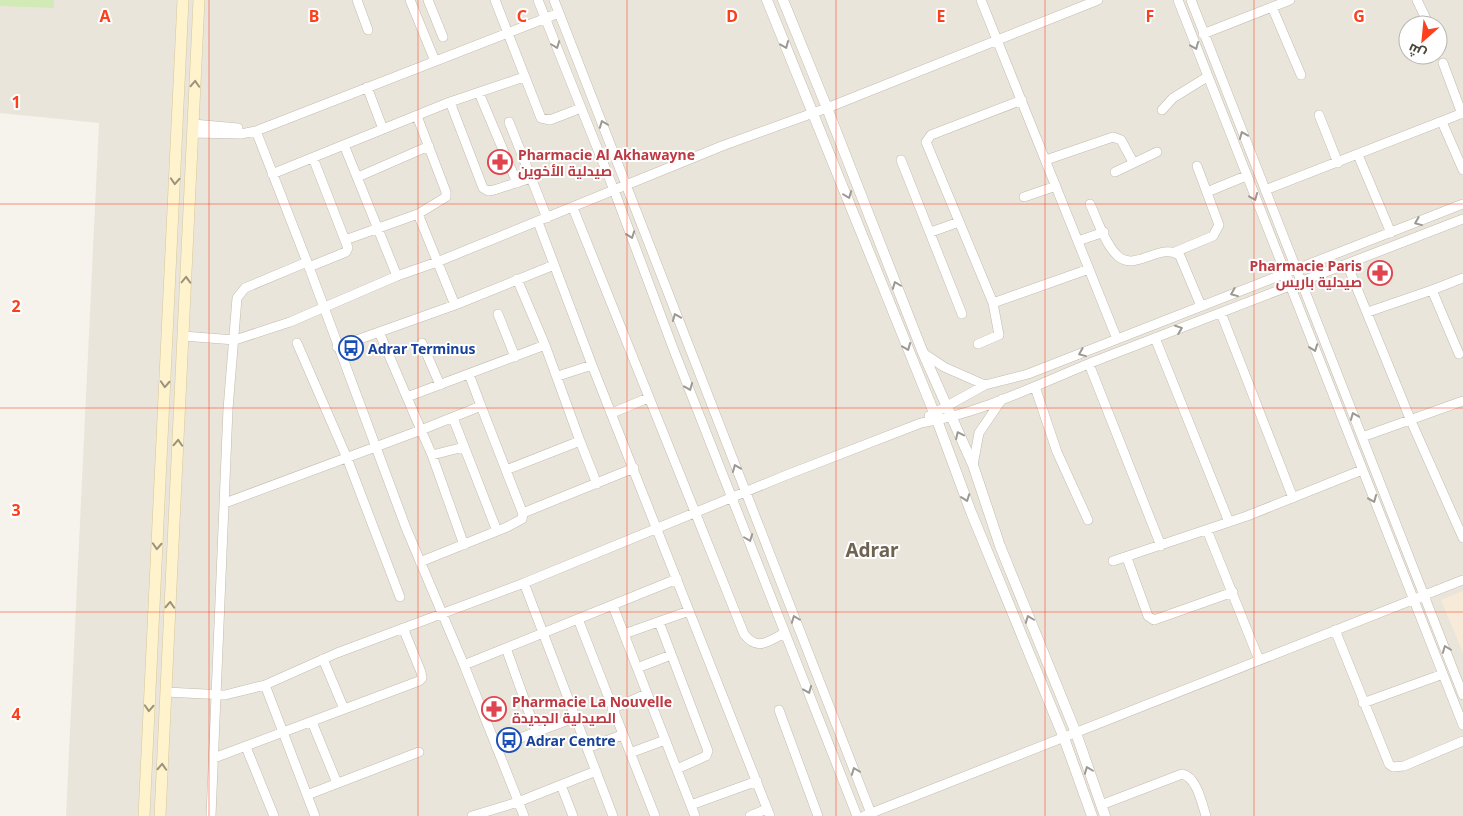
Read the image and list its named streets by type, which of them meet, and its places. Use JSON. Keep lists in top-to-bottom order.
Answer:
{
  "districts": ["Adrar"],
  "places": {
    "pharmacy": ["Pharmacie Al Akhawayne صيدلية الأخوين", "Pharmacie Paris صيدلية باريس", "Pharmacie La Nouvelle الصيدلية الجديدة"],
    "bus stop": ["Adrar Terminus", "Adrar Centre"]
  },
  "north": "bottom left",
  "grid": {
    "columns": [
      "A",
      "B",
      "C",
      "D",
      "E",
      "F",
      "G"
    ],
    "rows": [
      "1",
      "2",
      "3",
      "4"
    ]
  }
}
